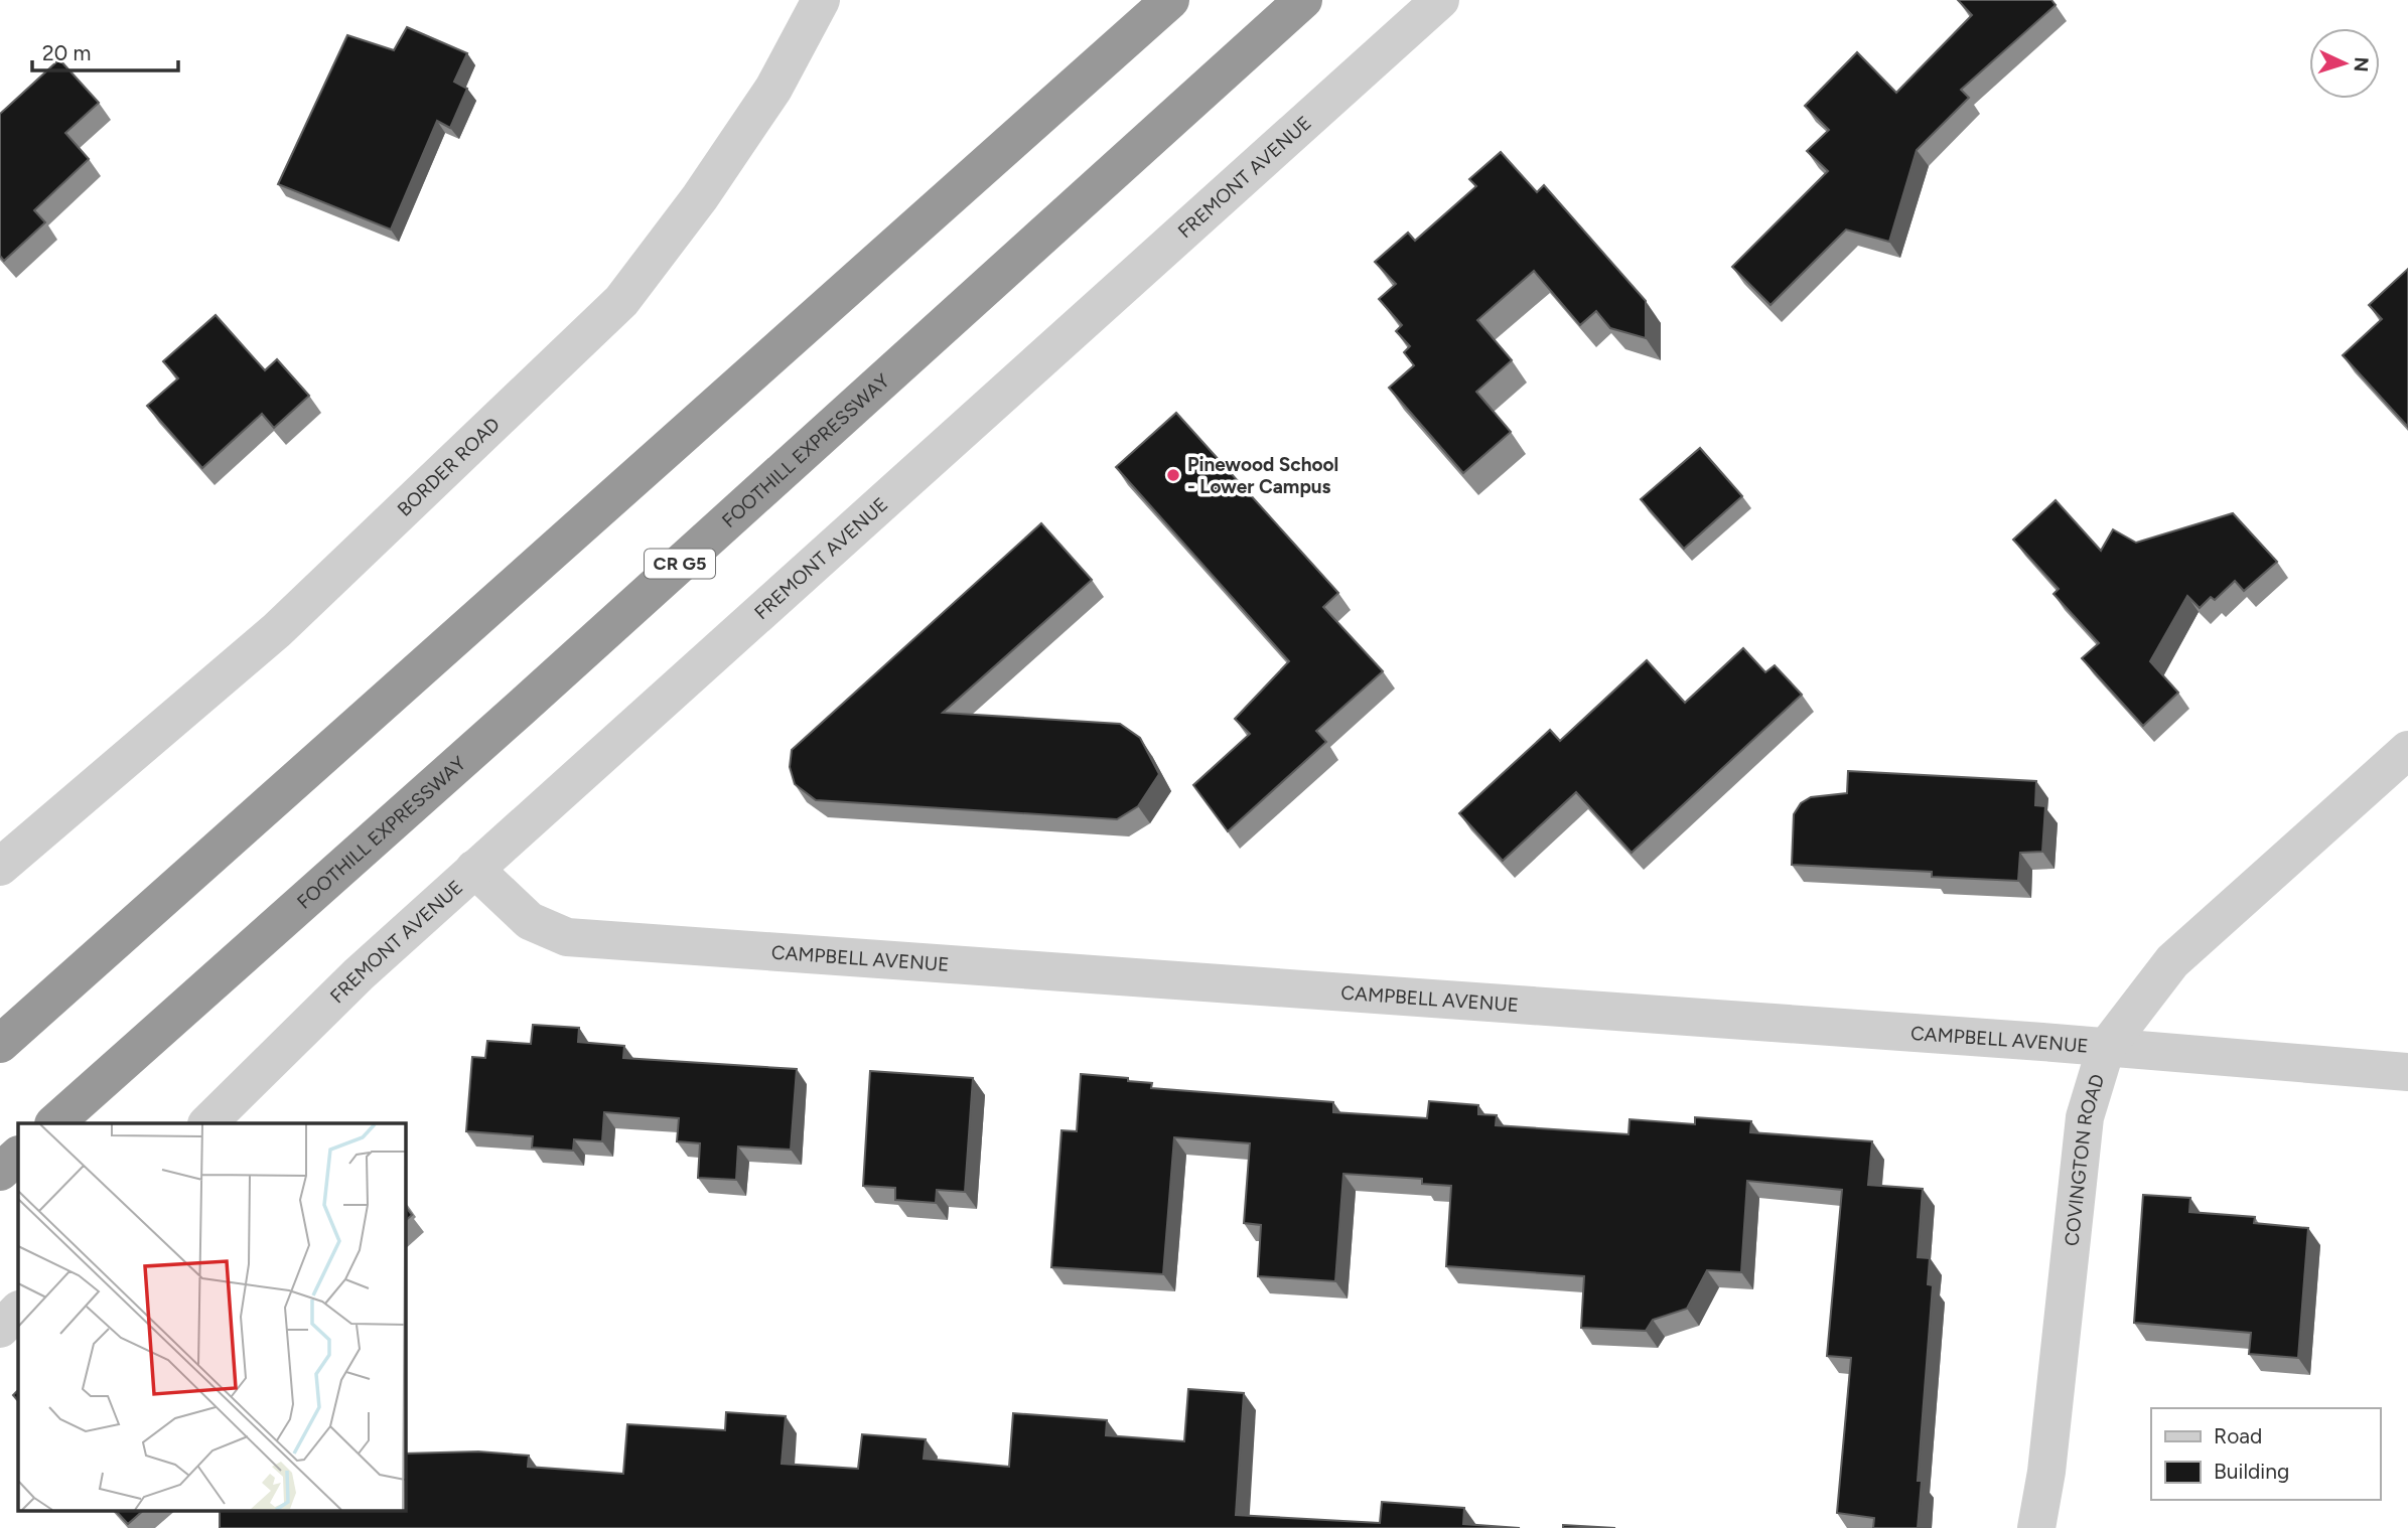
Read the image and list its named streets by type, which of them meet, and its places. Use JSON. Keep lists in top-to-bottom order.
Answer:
{
  "streets": {
    "highway": ["FOOTHILL EXPRESSWAY", "CR G5"],
    "street": [
      "FREMONT AVENUE",
      "BORDER ROAD",
      "CAMPBELL AVENUE",
      "COVINGTON ROAD"
    ]
  },
  "crossings": [
    ["FREMONT AVENUE", "CAMPBELL AVENUE"],
    ["CAMPBELL AVENUE", "COVINGTON ROAD"]
  ],
  "places": ["Pinewood School - Lower Campus"],
  "legend": ["Road", "Building"],
  "scale_bar": "20 m",
  "north": "right"
}
